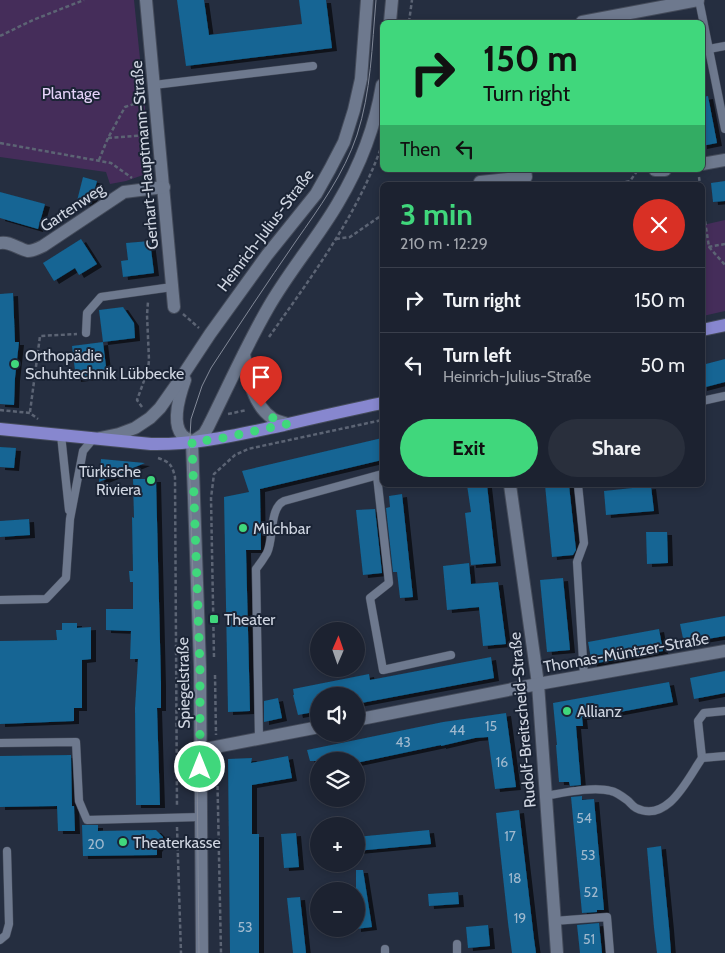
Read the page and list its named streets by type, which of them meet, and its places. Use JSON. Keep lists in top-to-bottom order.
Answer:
{
  "streets": {
    "street": [
      "Gerhart-Hauptmann-Straße",
      "Gartenweg",
      "Heinrich-Julius-Straße",
      "Thomas-Müntzer-Straße",
      "Spiegelstraße",
      "Rudolf-Breitscheid-Straße"
    ]
  },
  "crossings": [
    ["Gerhart-Hauptmann-Straße", "Gartenweg"],
    ["Heinrich-Julius-Straße", "Spiegelstraße"],
    ["Thomas-Müntzer-Straße", "Rudolf-Breitscheid-Straße"]
  ],
  "parks": ["Plantage"],
  "places": {
    "other": [
      "Orthopädie Schuhtechnik Lübbecke",
      "Türkische Riviera",
      "Milchbar",
      "Allianz",
      "Theaterkasse"
    ],
    "transit": ["Theater"]
  },
  "house_numbers": [
    "15",
    "44",
    "43",
    "16",
    "54",
    "17",
    "20",
    "53",
    "18",
    "52",
    "19",
    "53",
    "51"
  ],
  "north": "top",
  "page": {
    "turn": ["150 m", "Turn right"],
    "then": "Then",
    "heading": ["3 min", "210 m · 12:29"],
    "list": [
      {
        "name": "Turn right",
        "value": "150 m"
      },
      {
        "name": "Turn left",
        "note": "Heinrich-Julius-Straße",
        "value": "50 m"
      }
    ],
    "buttons": ["Exit", "Share"],
    "map_buttons": ["+", "−"]
  }
}
